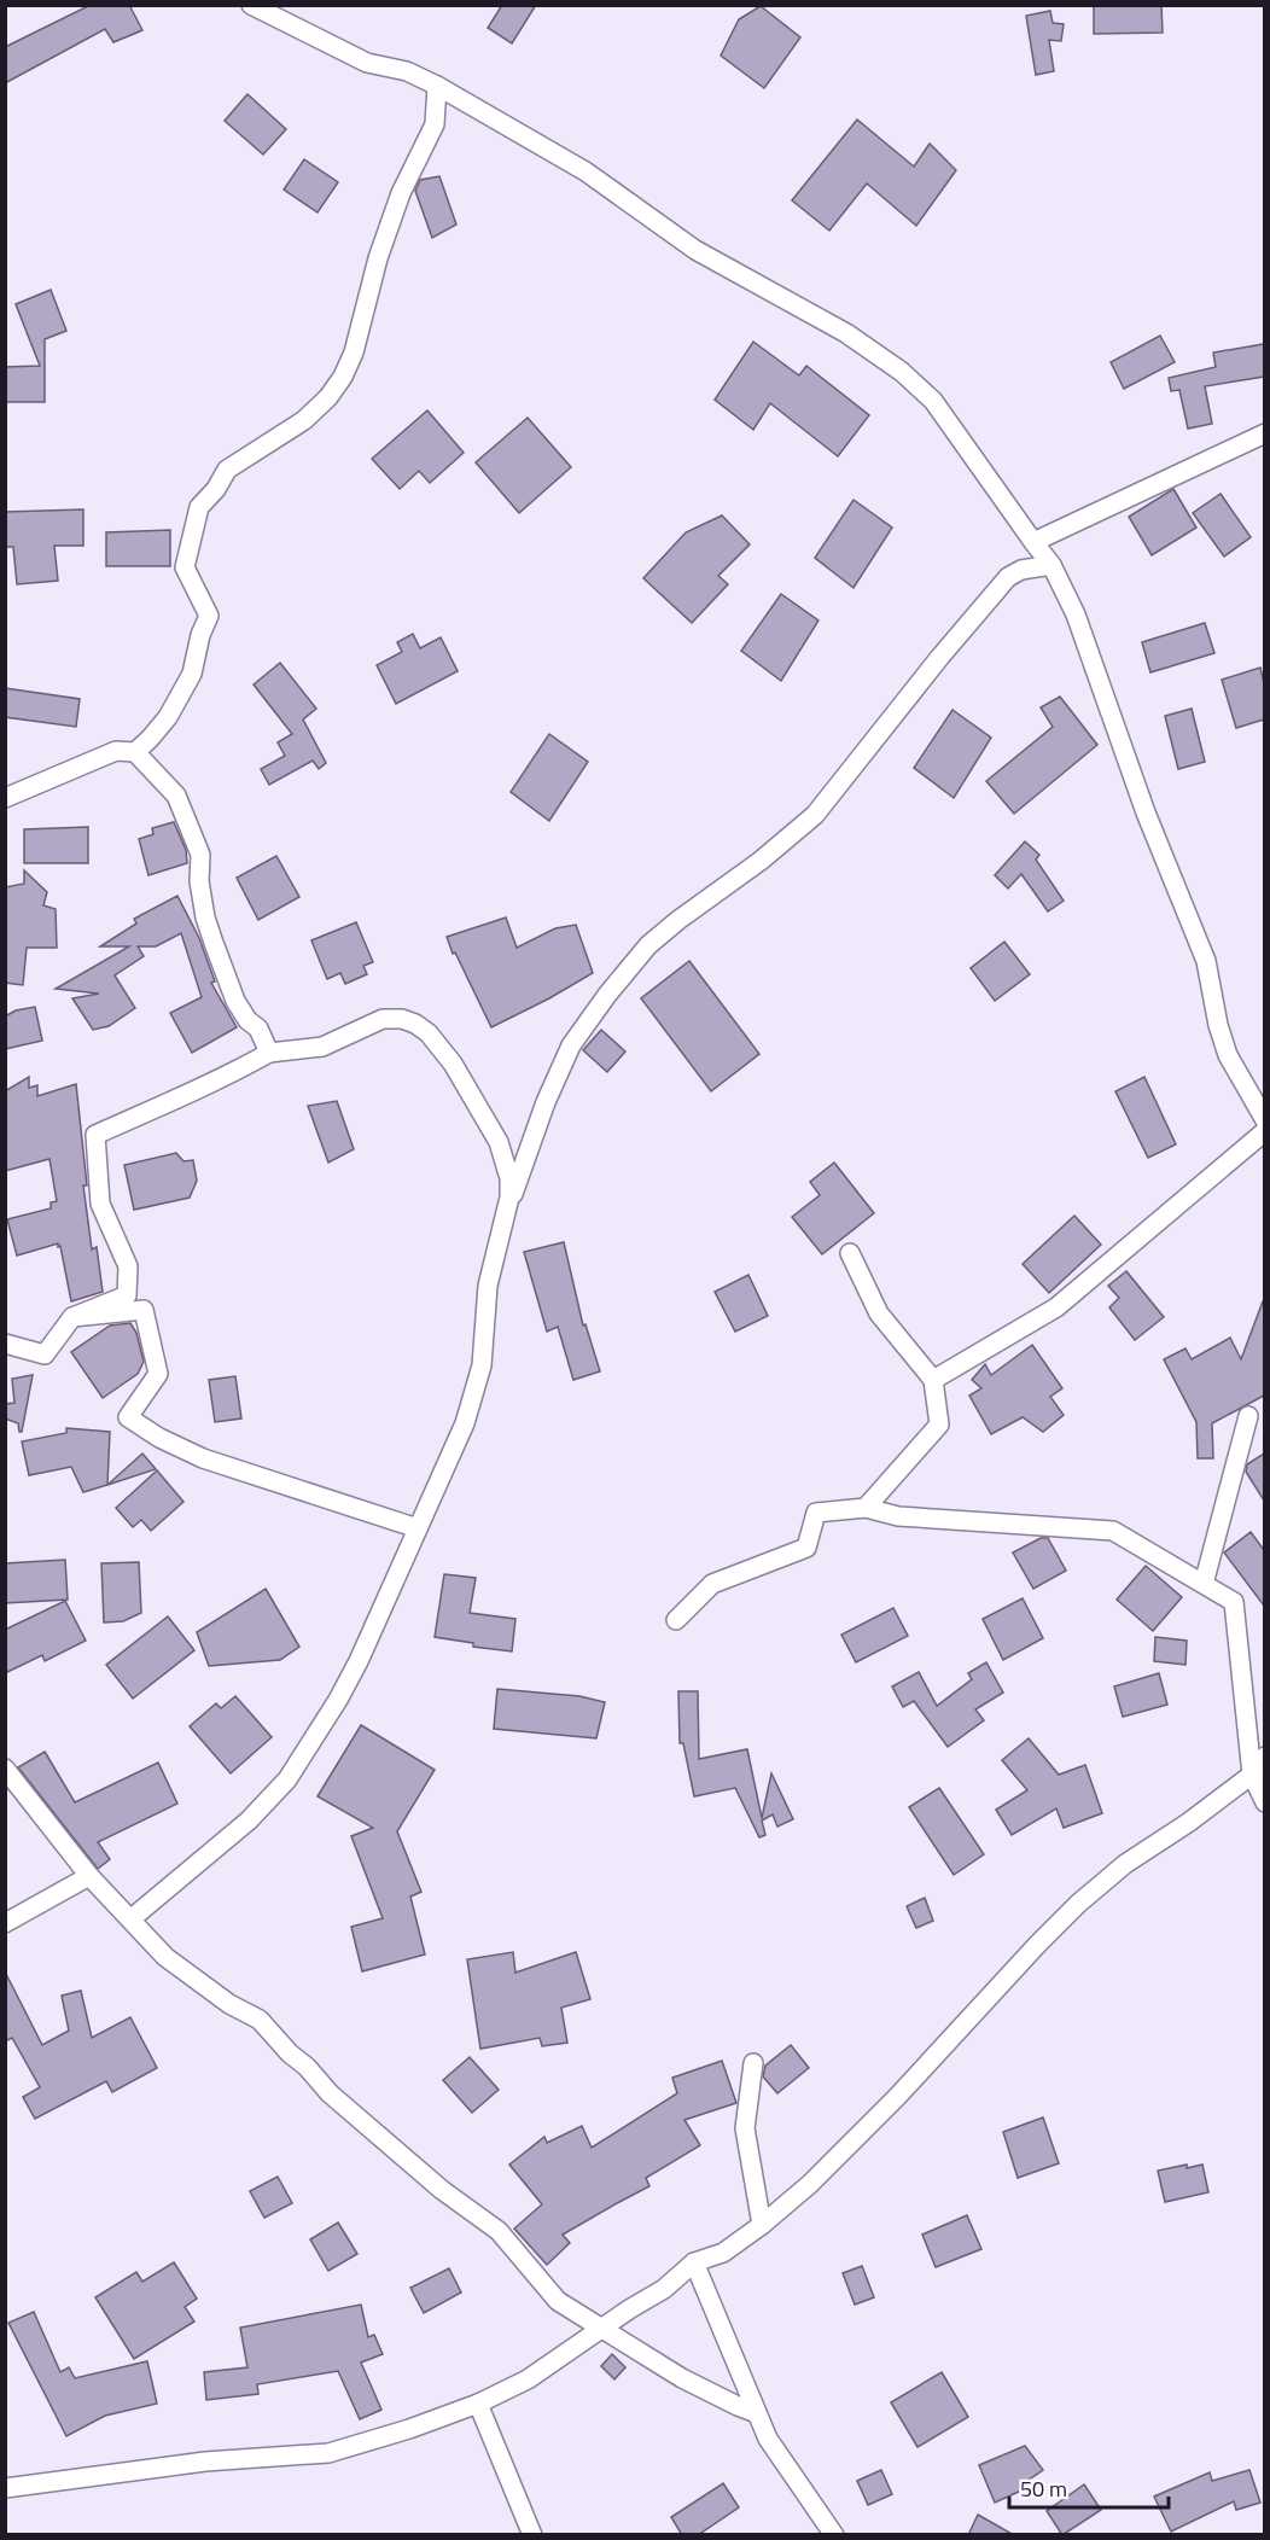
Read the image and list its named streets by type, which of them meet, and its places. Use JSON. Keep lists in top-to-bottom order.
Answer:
{
  "scale_bar": "50 m"
}
